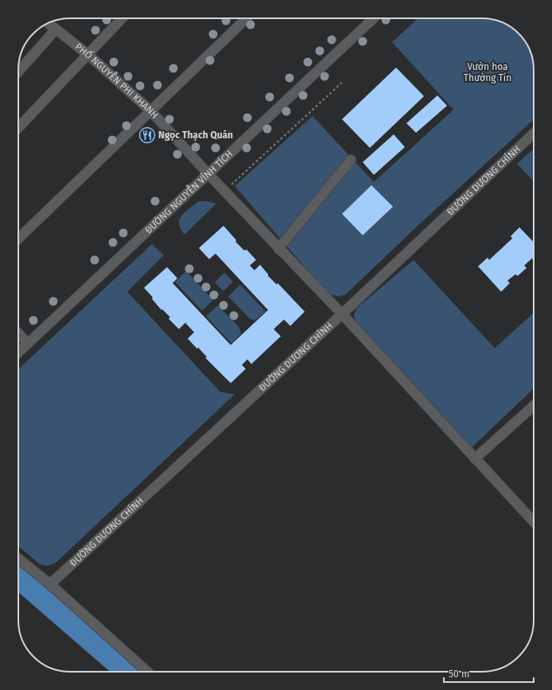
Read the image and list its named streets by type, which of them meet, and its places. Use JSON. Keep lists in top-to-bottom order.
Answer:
{
  "streets": {
    "street": ["PHỐ NGUYỄN PHI KHANH", "ĐƯỜNG DƯƠNG CHÍNH", "ĐƯỜNG NGUYỄN VĨNH TÍCH"]
  },
  "crossings": [
    ["PHỐ NGUYỄN PHI KHANH", "ĐƯỜNG DƯƠNG CHÍNH"],
    ["PHỐ NGUYỄN PHI KHANH", "ĐƯỜNG NGUYỄN VĨNH TÍCH"]
  ],
  "parks": ["Vườn hoa Thường Tín"],
  "places": {
    "restaurant": ["Ngọc Thạch Quán"]
  },
  "scale_bar": "50 m"
}
